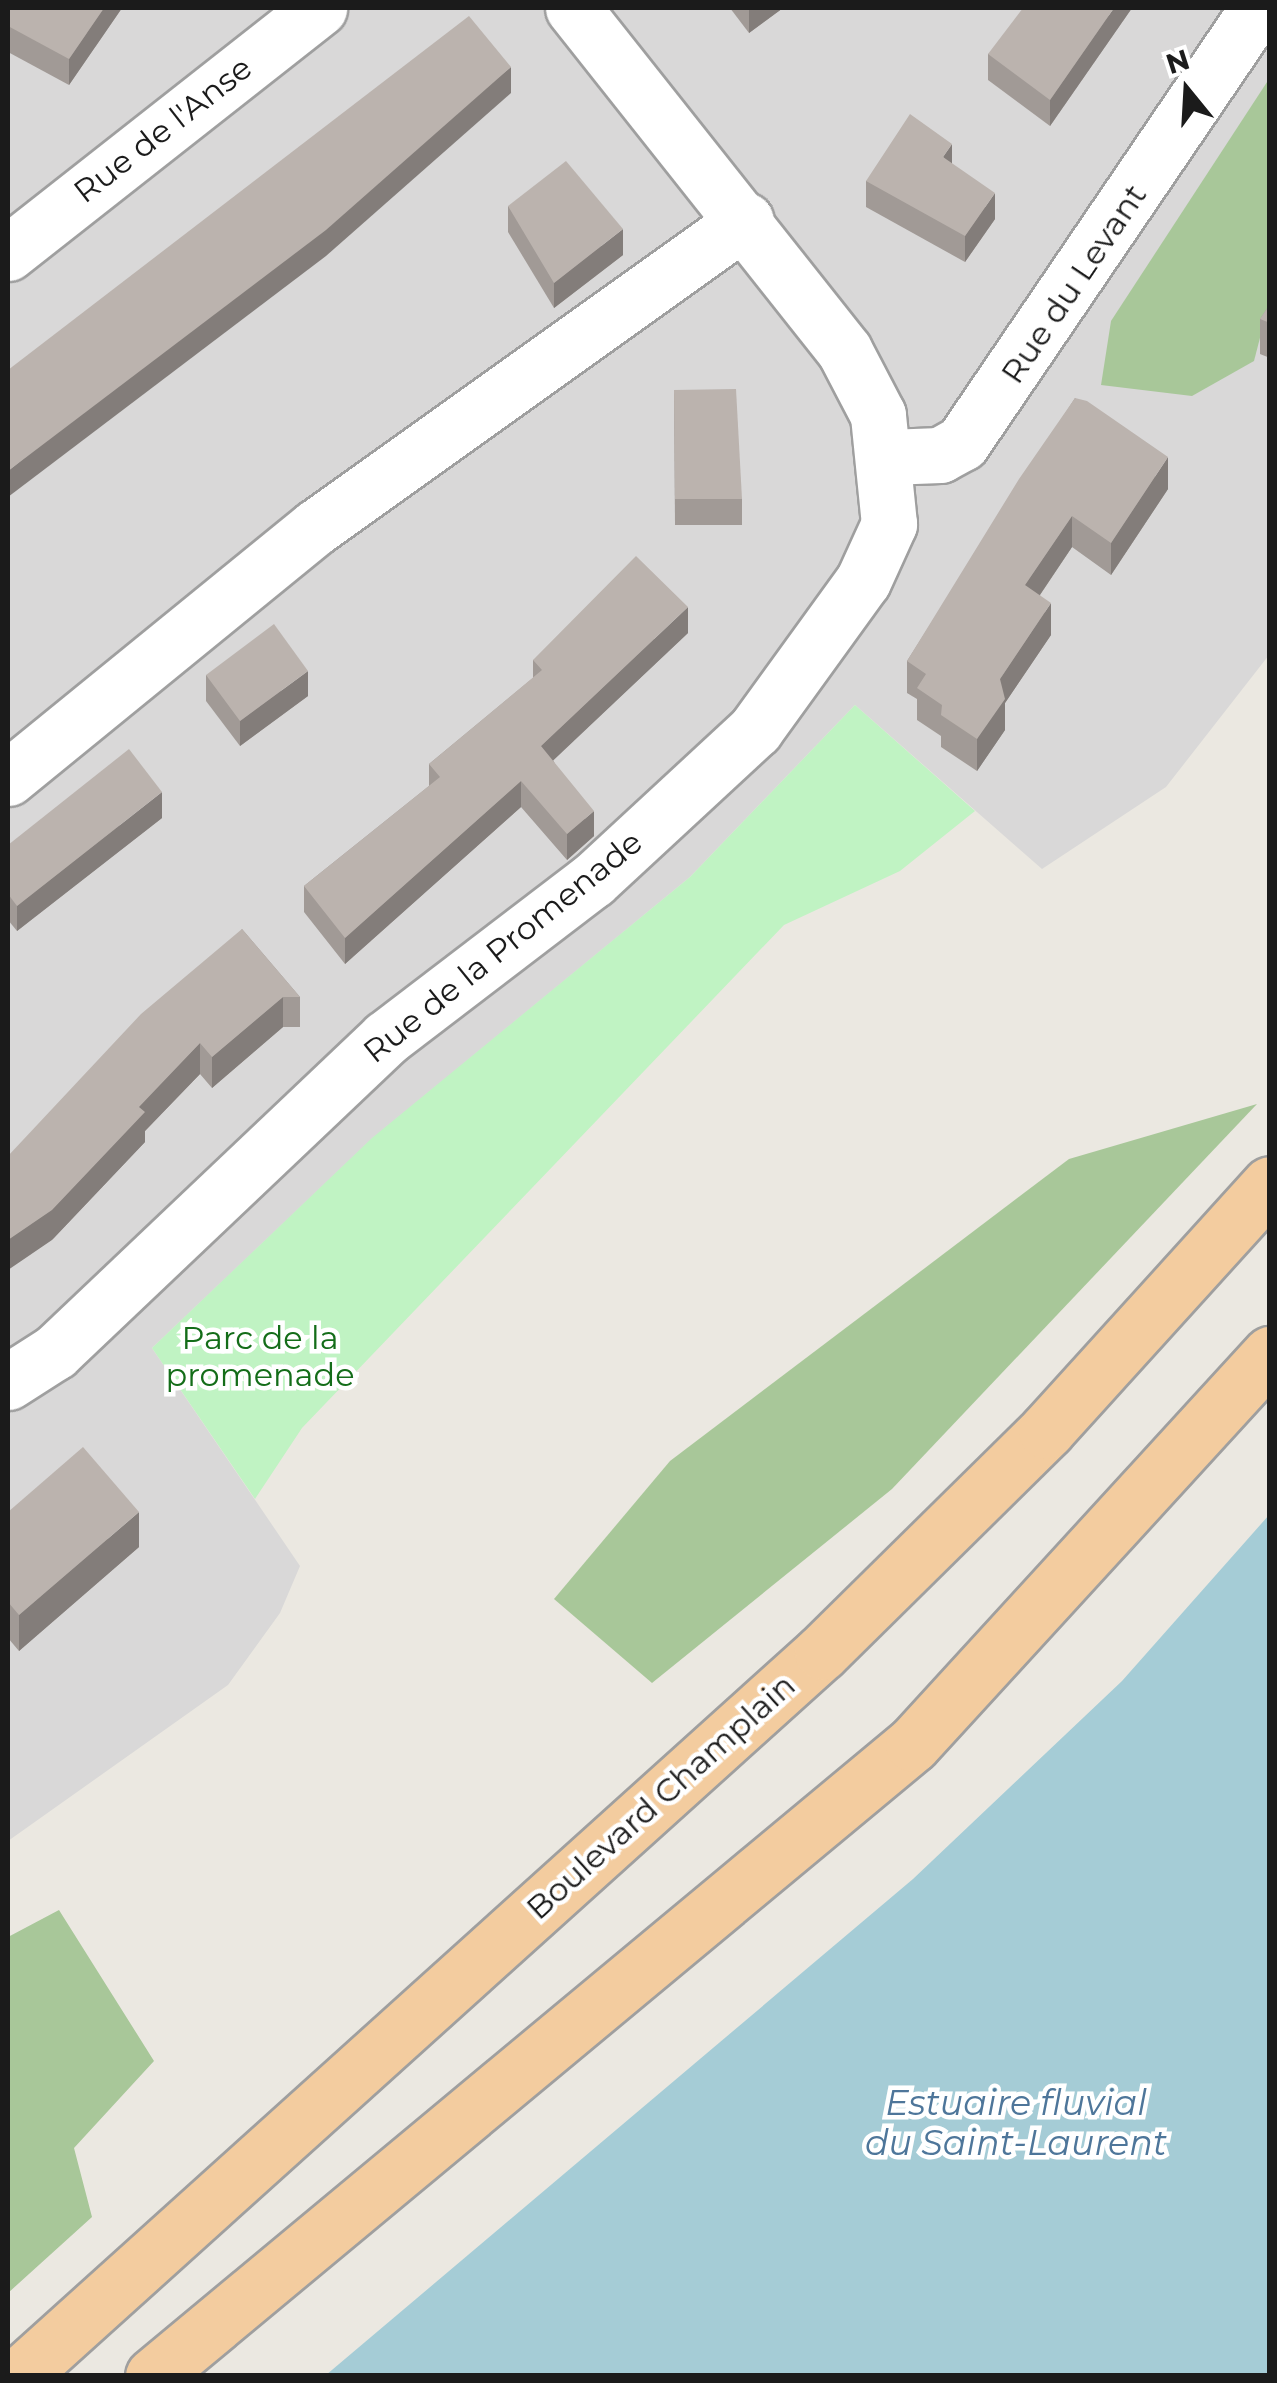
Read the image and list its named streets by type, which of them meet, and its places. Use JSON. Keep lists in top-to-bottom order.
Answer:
{
  "streets": {
    "main road": ["Boulevard Champlain"],
    "street": ["Rue de l'Anse", "Rue du Levant", "Rue de la Promenade"]
  },
  "crossings": [
    ["Rue du Levant", "Rue de la Promenade"]
  ],
  "water": ["Estuaire fluvial du Saint-Laurent"],
  "parks": ["Parc de la promenade"],
  "north": "top"
}
